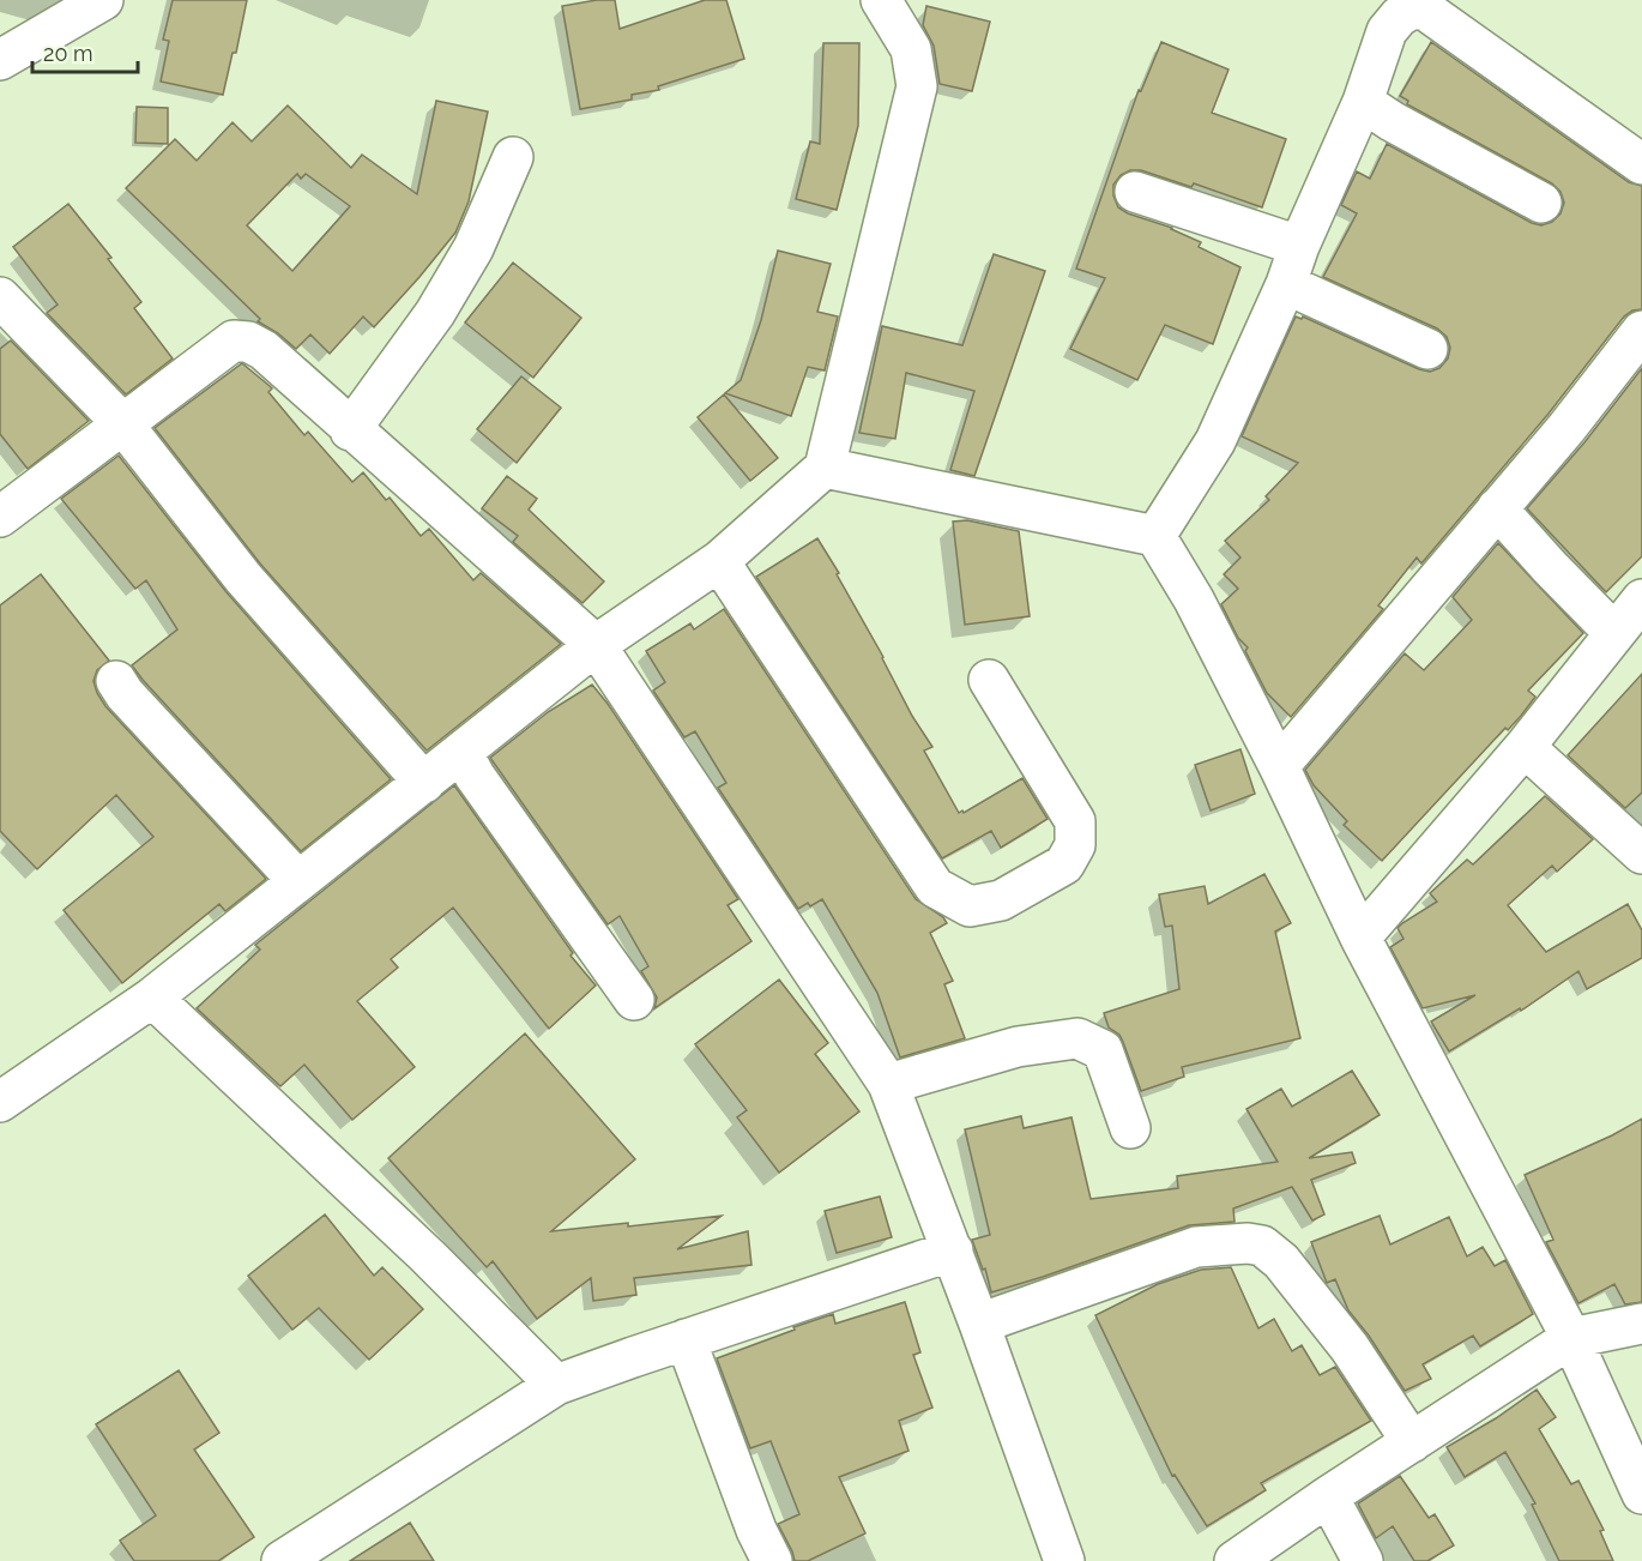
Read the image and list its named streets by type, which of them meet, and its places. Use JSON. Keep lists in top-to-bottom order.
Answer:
{
  "scale_bar": "20 m"
}
